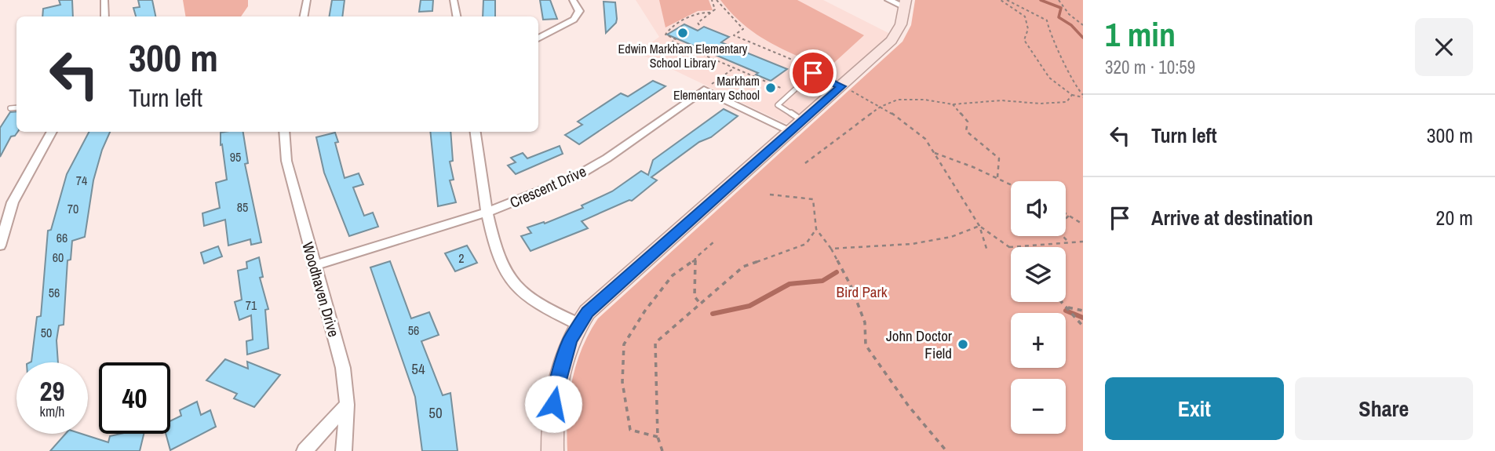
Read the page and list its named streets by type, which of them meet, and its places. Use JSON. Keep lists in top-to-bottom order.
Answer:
{
  "streets": {
    "street": ["Crescent Drive", "Woodhaven Drive"]
  },
  "crossings": [
    ["Crescent Drive", "Woodhaven Drive"]
  ],
  "parks": ["Bird Park"],
  "places": ["Edwin Markham Elementary School Library", "Markham Elementary School", "John Doctor Field"],
  "house_numbers": [
    "95",
    "74",
    "85",
    "70",
    "66",
    "60",
    "2",
    "56",
    "71",
    "56",
    "50",
    "54",
    "50"
  ],
  "page": {
    "heading": ["1 min", "320 m · 10:59"],
    "turn": ["300 m", "Turn left"],
    "list": [
      {
        "name": "Turn left",
        "value": "300 m"
      },
      {
        "name": "Arrive at destination",
        "value": "20 m"
      }
    ],
    "map_buttons": ["+", "−"],
    "speed": "29 km/h",
    "limit": "40",
    "buttons": ["Exit", "Share"]
  }
}
